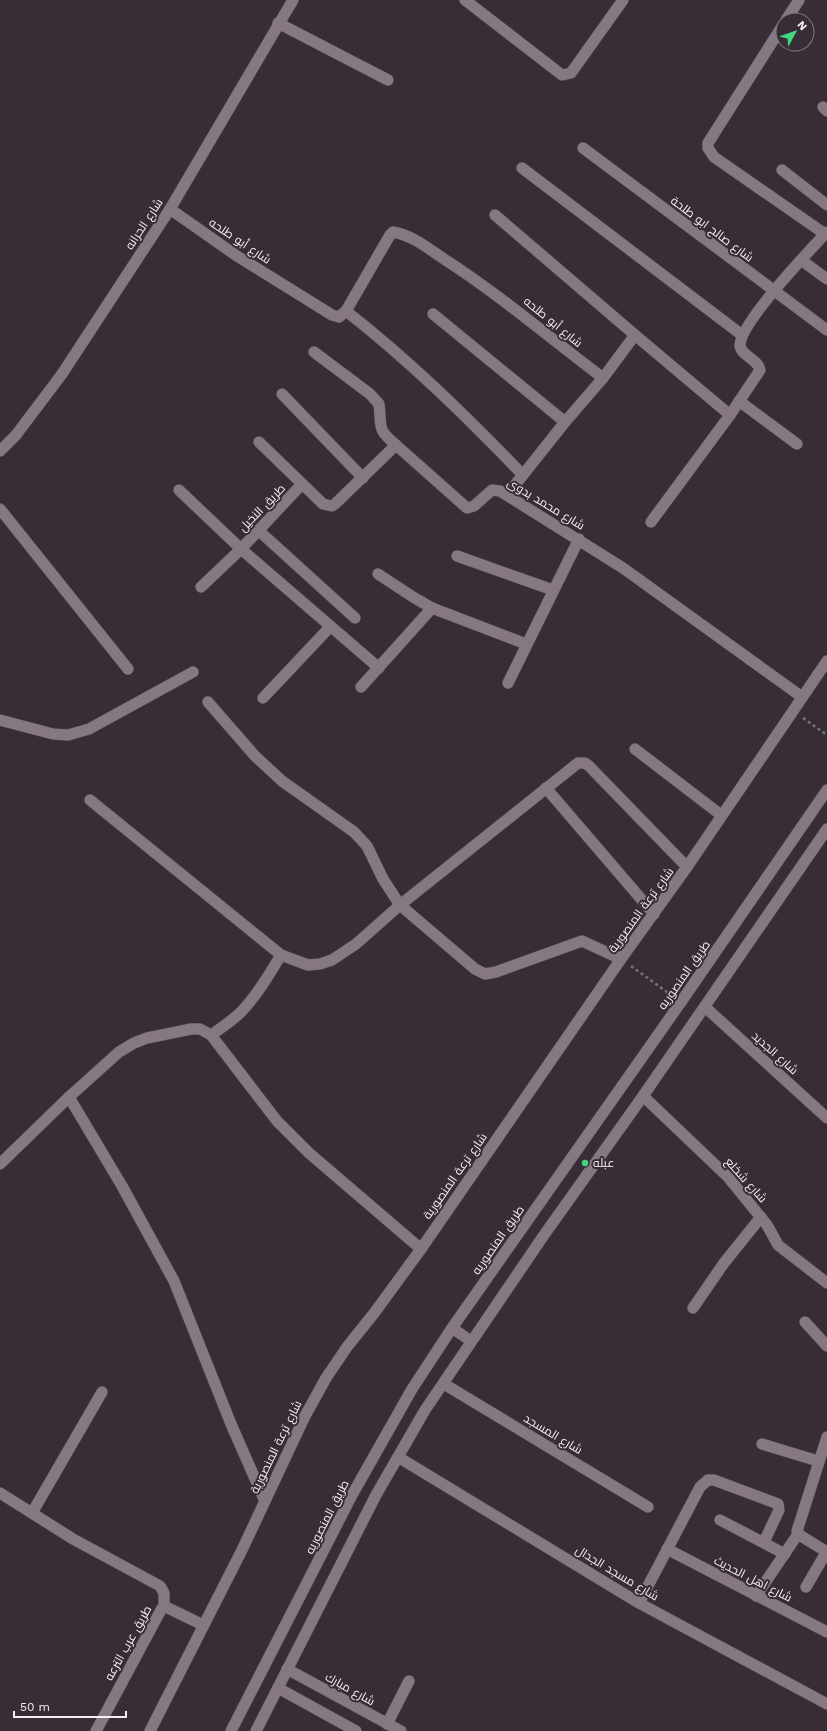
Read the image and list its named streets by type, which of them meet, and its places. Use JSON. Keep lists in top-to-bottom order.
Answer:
{
  "streets": {
    "street": [
      "شارع الحرانه",
      "شارع صالح ابو طلحة",
      "شارع أبو طلحه",
      "شارع محمد بدوى",
      "طريق النخيل",
      "شارع ترعة المنصورية",
      "طريق المنصوريه",
      "شارع الجديد",
      "شارع شخلع",
      "شارع المسجد",
      "شارع مسجد الجدال",
      "شارع اهل الحديث",
      "طريق عرب الترعه",
      "شارع مبارك"
    ]
  },
  "crossings": [
    ["شارع الحرانه", "شارع أبو طلحه"],
    ["شارع محمد بدوى", "شارع ترعة المنصورية"],
    ["شارع ترعة المنصورية", "طريق عرب الترعه"]
  ],
  "places": ["عبله"],
  "scale_bar": "50 m",
  "north": "top right"
}
